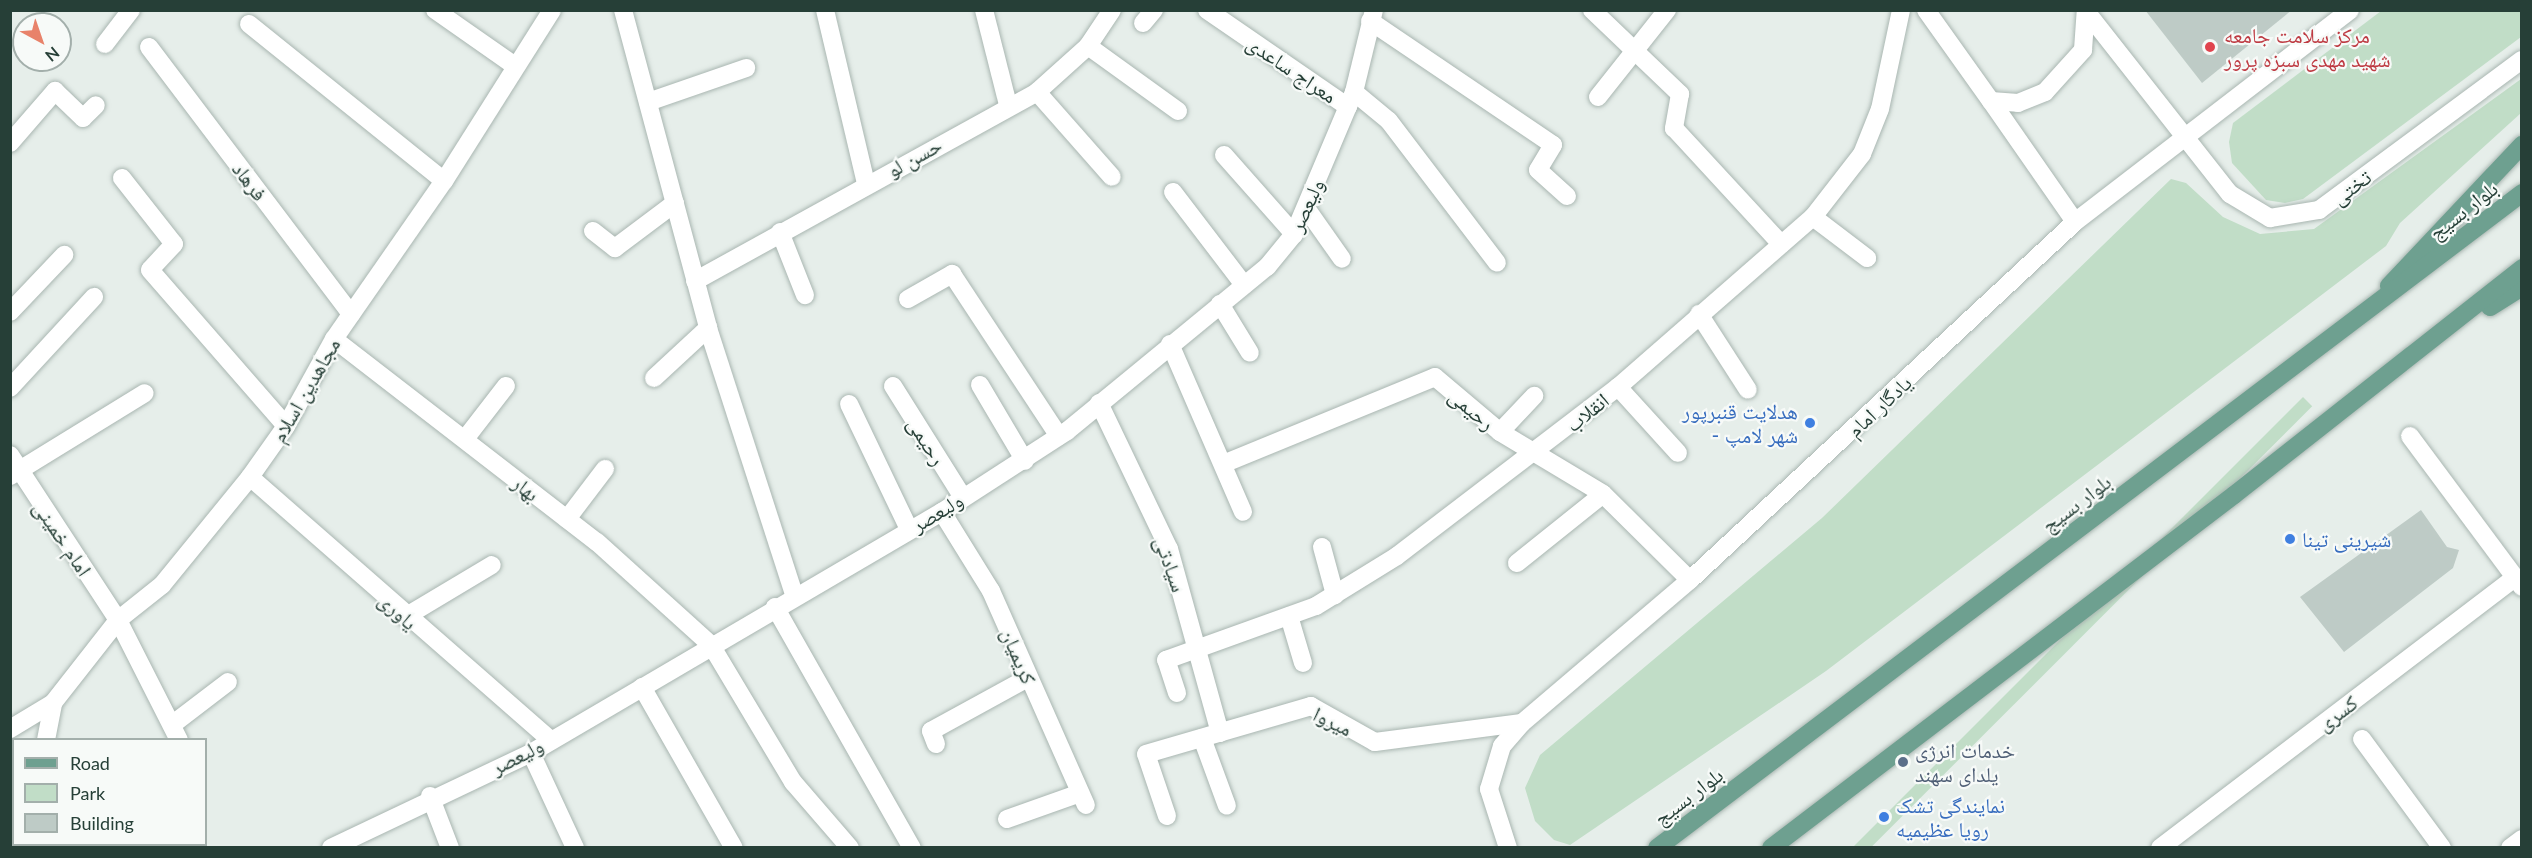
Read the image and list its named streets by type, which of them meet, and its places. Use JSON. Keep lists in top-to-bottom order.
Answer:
{
  "streets": {
    "main road": ["بلوار بسیج"],
    "street": [
      "معراج ساعدی",
      "حسن لو",
      "فرهاد",
      "تختی",
      "ولیعصر",
      "مجاهدین اسلام",
      "یادگار امام",
      "رحیمی",
      "انقلاب",
      "بهار",
      "امام خمینی",
      "سیادتی",
      "یاوری",
      "کریمیان",
      "کسری",
      "میروا"
    ]
  },
  "crossings": [
    ["معراج ساعدی", "ولیعصر"],
    ["فرهاد", "مجاهدین اسلام"],
    ["تختی", "یادگار امام"],
    ["ولیعصر", "رحیمی"],
    ["ولیعصر", "بهار"],
    ["ولیعصر", "سیادتی"],
    ["ولیعصر", "یاوری"],
    ["ولیعصر", "کریمیان"],
    ["مجاهدین اسلام", "بهار"],
    ["مجاهدین اسلام", "امام خمینی"],
    ["مجاهدین اسلام", "یاوری"],
    ["یادگار امام", "رحیمی"],
    ["یادگار امام", "میروا"],
    ["رحیمی", "انقلاب"],
    ["انقلاب", "سیادتی"],
    ["سیادتی", "میروا"]
  ],
  "places": [
    "مرکز سلامت جامعه شهید مهدی سبزه پرور",
    "هدلایت قنبرپور - شهر لامپ",
    "شیرینی تینا",
    "خدمات انرژی یلدای سهند",
    "نمایندگی تشک رویا عظیمیه"
  ],
  "legend": ["Road", "Park", "Building"],
  "north": "bottom right"
}
